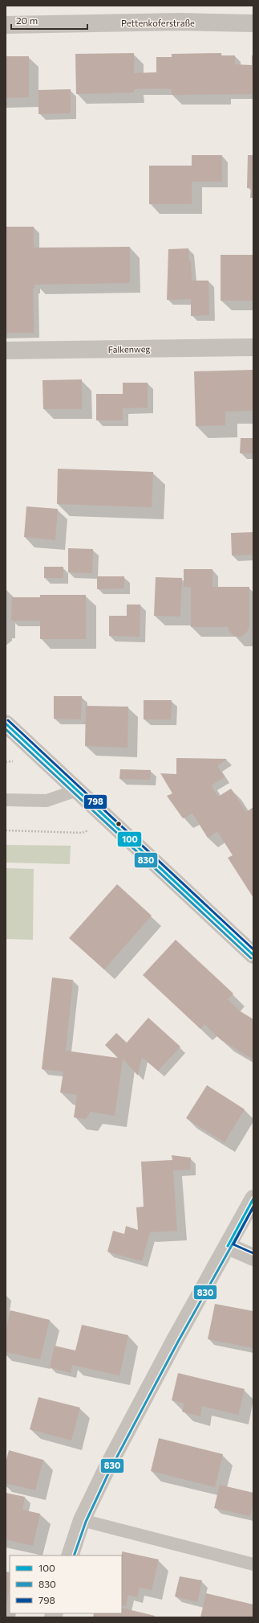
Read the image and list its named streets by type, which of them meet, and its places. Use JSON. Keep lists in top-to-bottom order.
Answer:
{
  "streets": {
    "street": ["Pettenkoferstraße", "Falkenweg"]
  },
  "lines": ["transit line 798", "transit line 100", "transit line 830"],
  "legend": ["100", "830", "798"],
  "scale_bar": "20 m"
}
